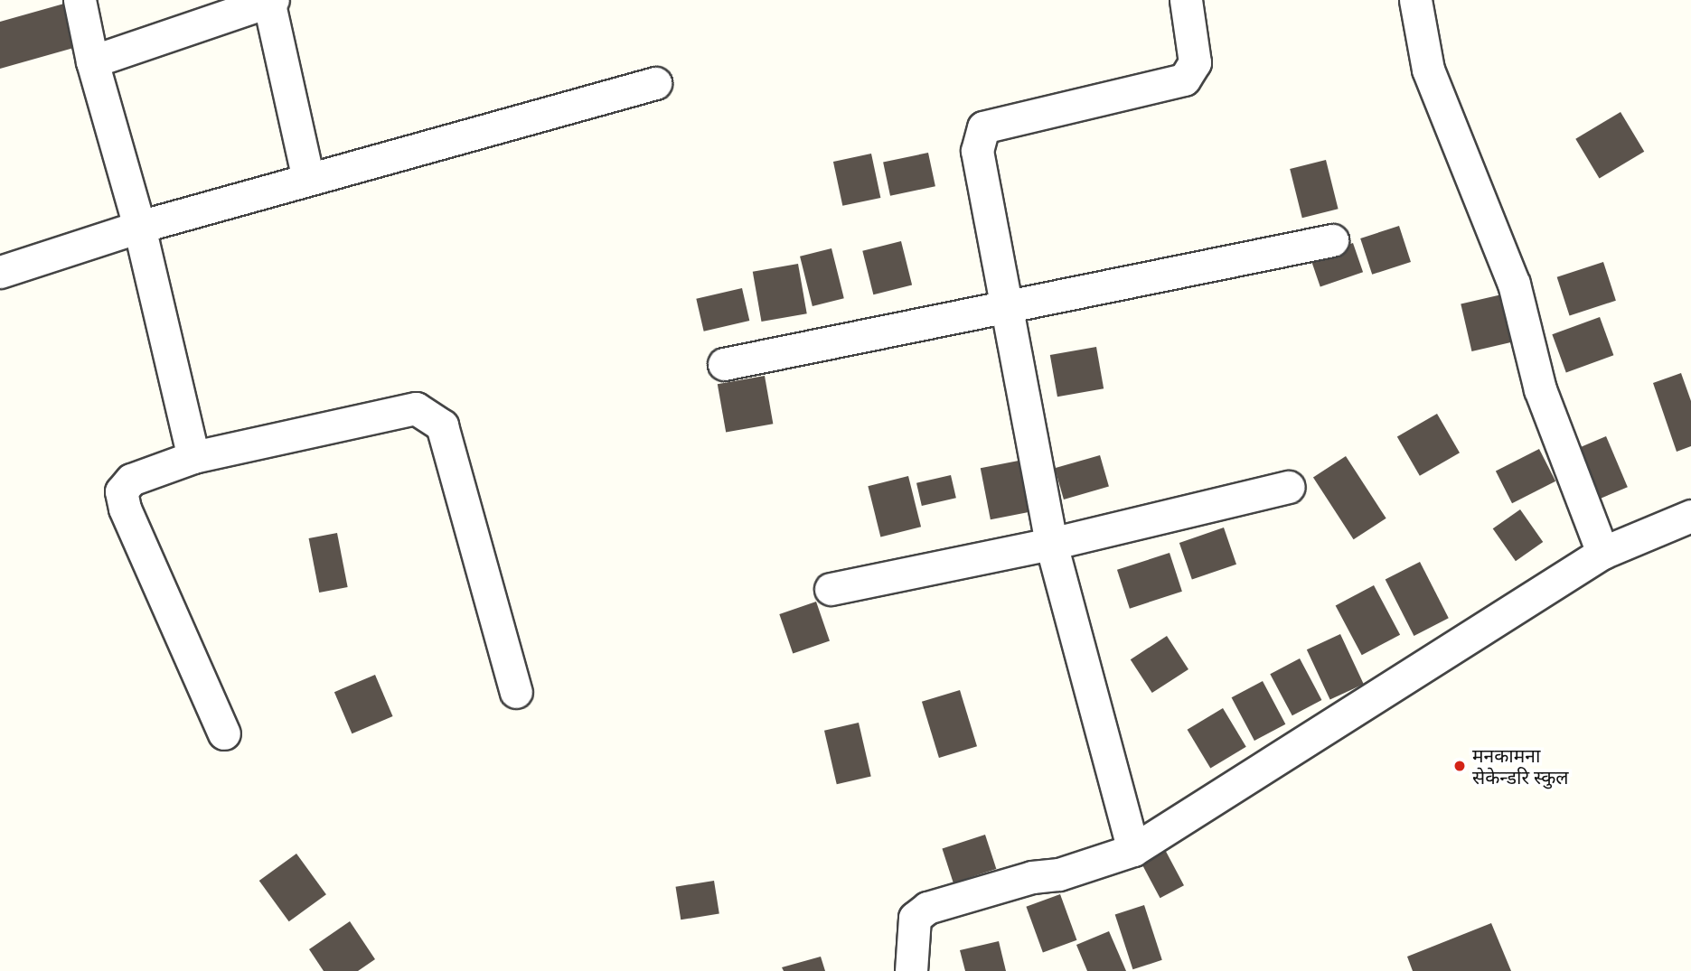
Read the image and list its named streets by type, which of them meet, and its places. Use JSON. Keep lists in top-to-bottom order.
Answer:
{
  "places": ["मनकामना सेकेन्डरि स्कुल"]
}
